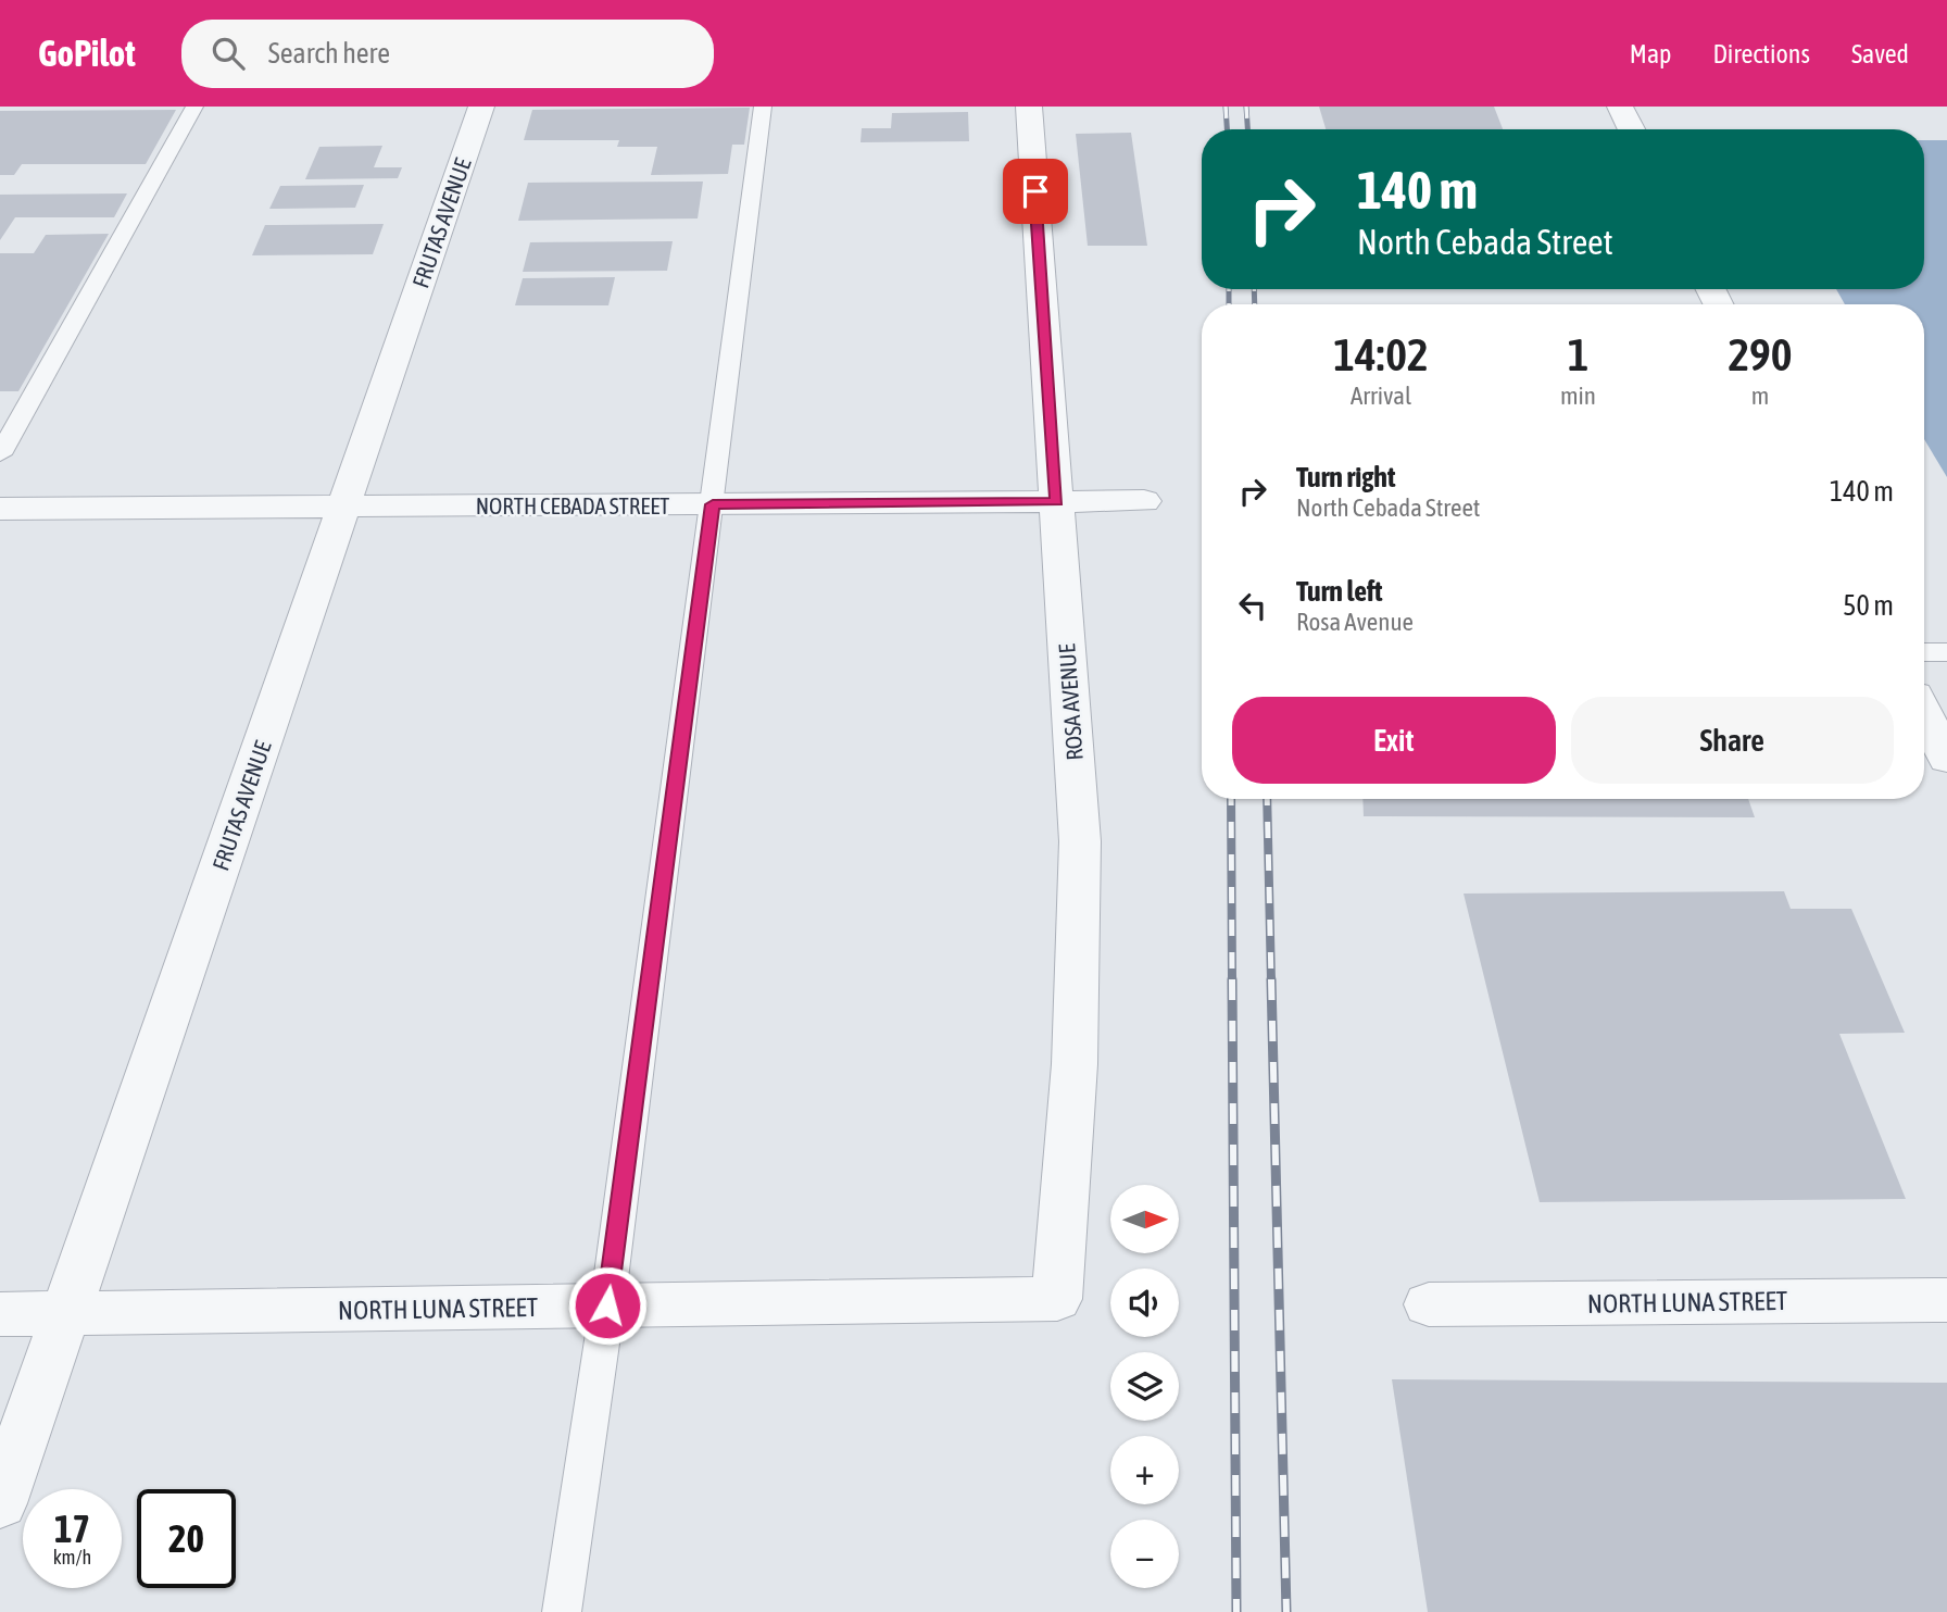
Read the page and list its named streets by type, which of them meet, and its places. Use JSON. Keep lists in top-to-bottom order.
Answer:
{
  "streets": {
    "street": [
      "FRUTAS AVENUE",
      "NORTH CEBADA STREET",
      "ROSA AVENUE",
      "NORTH LUNA STREET"
    ]
  },
  "crossings": [
    ["FRUTAS AVENUE", "NORTH CEBADA STREET"],
    ["FRUTAS AVENUE", "NORTH LUNA STREET"],
    ["NORTH CEBADA STREET", "ROSA AVENUE"],
    ["ROSA AVENUE", "NORTH LUNA STREET"]
  ],
  "north": "right",
  "page": {
    "header": "GoPilot",
    "search": "Search here",
    "nav": ["Map", "Directions", "Saved"],
    "turn": ["140 m", "North Cebada Street"],
    "eta": [
      "14:02",
      "Arrival",
      "1",
      "min",
      "290",
      "m"
    ],
    "list": [
      {
        "name": "Turn right",
        "note": "North Cebada Street",
        "value": "140 m"
      },
      {
        "name": "Turn left",
        "note": "Rosa Avenue",
        "value": "50 m"
      }
    ],
    "buttons": ["Exit", "Share"],
    "map_buttons": ["+", "−"],
    "speed": "17 km/h",
    "limit": "20"
  }
}
